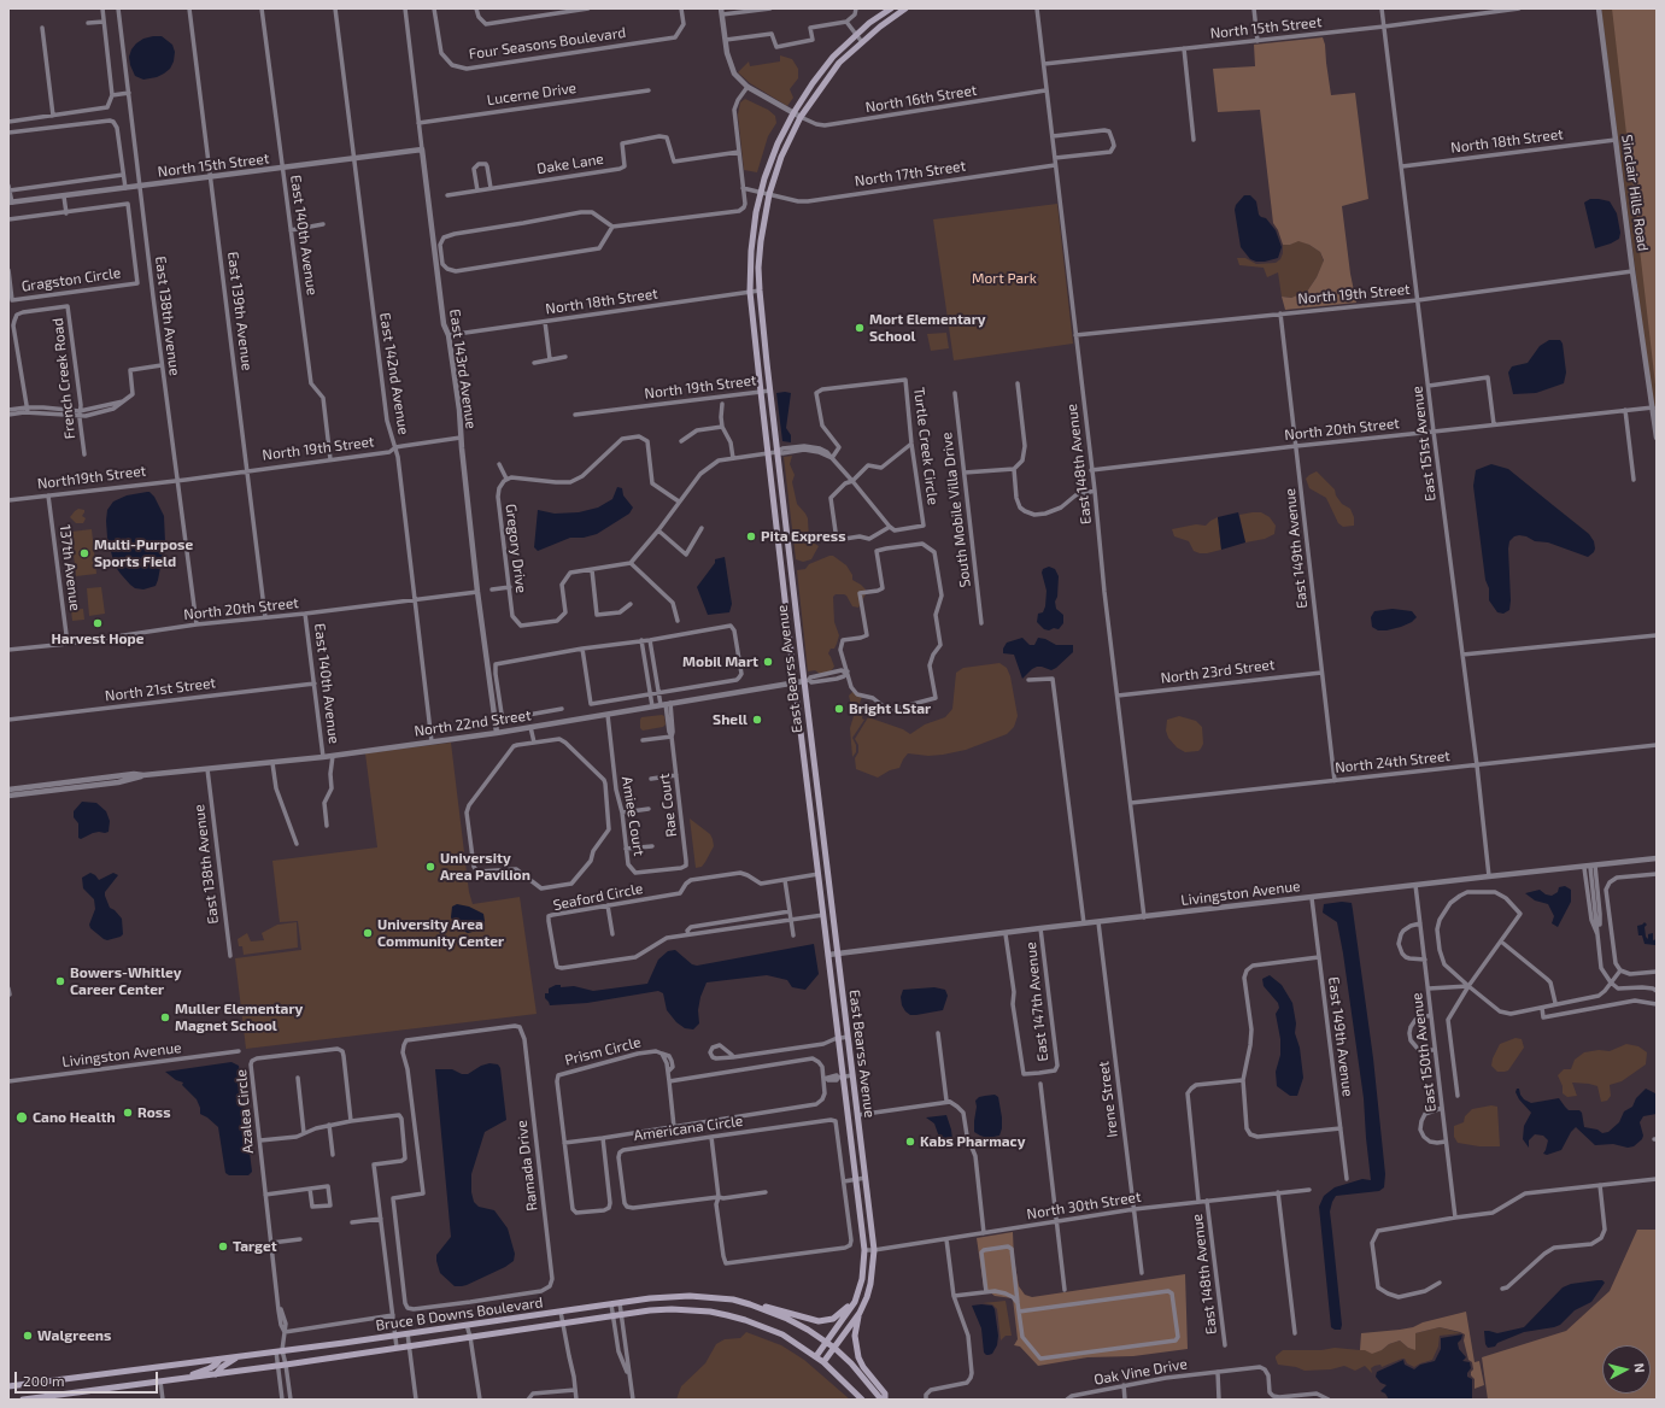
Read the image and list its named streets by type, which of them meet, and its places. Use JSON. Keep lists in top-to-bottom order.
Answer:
{
  "streets": {
    "main road": ["East Bearss Avenue", "Bruce B Downs Boulevard"],
    "street": [
      "North 15th Street",
      "Four Seasons Boulevard",
      "Lucerne Drive",
      "North 16th Street",
      "North 18th Street",
      "Dake Lane",
      "North 17th Street",
      "Sinclair Hills Road",
      "East 140th Avenue",
      "Gragston Circle",
      "North 19th Street",
      "East 139th Avenue",
      "East 138th Avenue",
      "East 143rd Avenue",
      "East 142nd Avenue",
      "French Creek Road",
      "North 20th Street",
      "East 151st Avenue",
      "Turtle Creek Circle",
      "East 148th Avenue",
      "North19th Street",
      "South Mobile Villa Drive",
      "Gregory Drive",
      "East 149th Avenue",
      "137th Avenue",
      "North 23rd Street",
      "North 21st Street",
      "North 22nd Street",
      "North 24th Street",
      "Rae Court",
      "Amiee Court",
      "Livingston Avenue",
      "Seaford Circle",
      "East 147th Avenue",
      "Prism Circle",
      "East 150th Avenue",
      "Irene Street",
      "Azalea Circle",
      "Americana Circle",
      "Ramada Drive",
      "North 30th Street",
      "Oak Vine Drive"
    ]
  },
  "crossings": [
    ["North 15th Street", "East 140th Avenue"],
    ["North 15th Street", "East 139th Avenue"],
    ["North 15th Street", "East 138th Avenue"],
    ["North 15th Street", "East 143rd Avenue"],
    ["North 15th Street", "East 142nd Avenue"],
    ["North 15th Street", "East 151st Avenue"],
    ["North 15th Street", "East 148th Avenue"],
    ["Lucerne Drive", "East 143rd Avenue"],
    ["North 16th Street", "East 148th Avenue"],
    ["North 16th Street", "East Bearss Avenue"],
    ["North 18th Street", "Sinclair Hills Road"],
    ["North 18th Street", "East 143rd Avenue"],
    ["North 18th Street", "East 151st Avenue"],
    ["North 18th Street", "East Bearss Avenue"],
    ["North 17th Street", "East 148th Avenue"],
    ["North 17th Street", "East Bearss Avenue"],
    ["Sinclair Hills Road", "North 19th Street"],
    ["Sinclair Hills Road", "North 20th Street"],
    ["East 140th Avenue", "North 19th Street"],
    ["East 140th Avenue", "North 20th Street"],
    ["East 140th Avenue", "North 21st Street"],
    ["East 140th Avenue", "North 22nd Street"],
    ["North 19th Street", "East 139th Avenue"],
    ["North 19th Street", "East 138th Avenue"],
    ["North 19th Street", "East 143rd Avenue"],
    ["North 19th Street", "East 142nd Avenue"],
    ["North 19th Street", "East 151st Avenue"],
    ["North 19th Street", "East 148th Avenue"],
    ["North 19th Street", "North19th Street"],
    ["North 19th Street", "East 149th Avenue"],
    ["North 19th Street", "East Bearss Avenue"],
    ["East 139th Avenue", "North 20th Street"],
    ["East 138th Avenue", "North 20th Street"],
    ["East 138th Avenue", "North19th Street"],
    ["East 138th Avenue", "North 22nd Street"],
    ["East 143rd Avenue", "North 20th Street"],
    ["East 143rd Avenue", "North 22nd Street"],
    ["East 142nd Avenue", "North 20th Street"],
    ["East 142nd Avenue", "North 22nd Street"],
    ["North 20th Street", "East 151st Avenue"],
    ["North 20th Street", "East 148th Avenue"],
    ["North 20th Street", "East 149th Avenue"],
    ["North 20th Street", "137th Avenue"],
    ["East 151st Avenue", "North 24th Street"],
    ["East 151st Avenue", "Livingston Avenue"],
    ["East 148th Avenue", "North 23rd Street"],
    ["East 148th Avenue", "North 24th Street"],
    ["East 148th Avenue", "Livingston Avenue"],
    ["East 148th Avenue", "North 30th Street"],
    ["North19th Street", "137th Avenue"],
    ["East 149th Avenue", "North 23rd Street"],
    ["East 149th Avenue", "North 24th Street"],
    ["East 149th Avenue", "Livingston Avenue"],
    ["East Bearss Avenue", "North 22nd Street"],
    ["East Bearss Avenue", "Livingston Avenue"],
    ["East Bearss Avenue", "Seaford Circle"],
    ["East Bearss Avenue", "North 30th Street"],
    ["East Bearss Avenue", "Bruce B Downs Boulevard"],
    ["North 22nd Street", "Rae Court"],
    ["North 22nd Street", "Amiee Court"],
    ["Rae Court", "Amiee Court"],
    ["Livingston Avenue", "East 147th Avenue"],
    ["Livingston Avenue", "East 150th Avenue"],
    ["Livingston Avenue", "Irene Street"],
    ["Irene Street", "North 30th Street"],
    ["Azalea Circle", "Bruce B Downs Boulevard"]
  ],
  "parks": ["Mort Park"],
  "places": [
    "Mort Elementary School",
    "Pita Express",
    "Multi-Purpose Sports Field",
    "Harvest Hope",
    "Mobil Mart",
    "Bright LStar",
    "Shell",
    "University Area Pavilion",
    "University Area Community Center",
    "Bowers-Whitley Career Center",
    "Muller Elementary Magnet School",
    "Ross",
    "Cano Health",
    "Kabs Pharmacy",
    "Target",
    "Walgreens"
  ],
  "scale_bar": "200 m",
  "north": "right"
}
